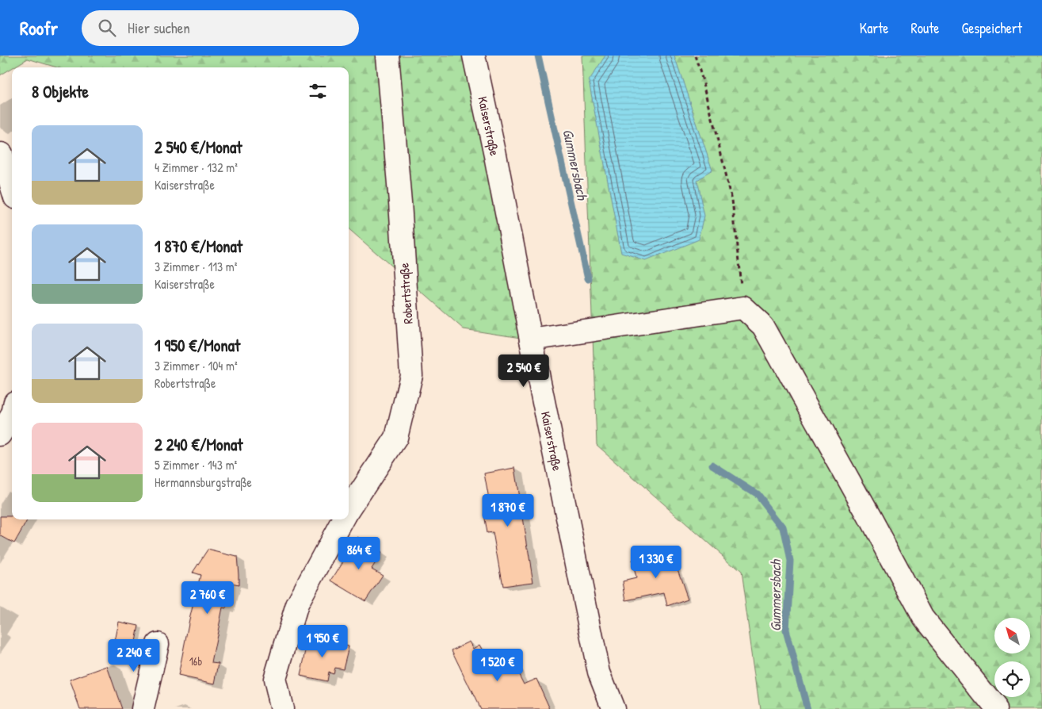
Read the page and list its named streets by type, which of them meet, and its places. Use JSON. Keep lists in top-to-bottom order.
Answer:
{
  "streets": {
    "street": ["Kaiserstraße", "Robertstraße"]
  },
  "water": ["Gummersbach"],
  "house_numbers": ["16b"],
  "north": "top left",
  "page": {
    "header": "Roofr",
    "search": "Hier suchen",
    "nav": ["Karte", "Route", "Gespeichert"],
    "heading": "8 Objekte",
    "list": [
      {
        "name": "2 540 €/Monat",
        "note": "4 Zimmer · 132 m² · Kaiserstraße"
      },
      {
        "name": "1 870 €/Monat",
        "note": "3 Zimmer · 113 m² · Kaiserstraße"
      },
      {
        "name": "1 950 €/Monat",
        "note": "3 Zimmer · 104 m² · Robertstraße"
      },
      {
        "name": "2 240 €/Monat",
        "note": "5 Zimmer · 143 m² · Hermannsburgstraße"
      }
    ],
    "price": [
      "2 540 €",
      "1 870 €",
      "864 €",
      "1 330 €",
      "2 760 €",
      "1 950 €",
      "2 240 €",
      "1 520 €"
    ]
  }
}
